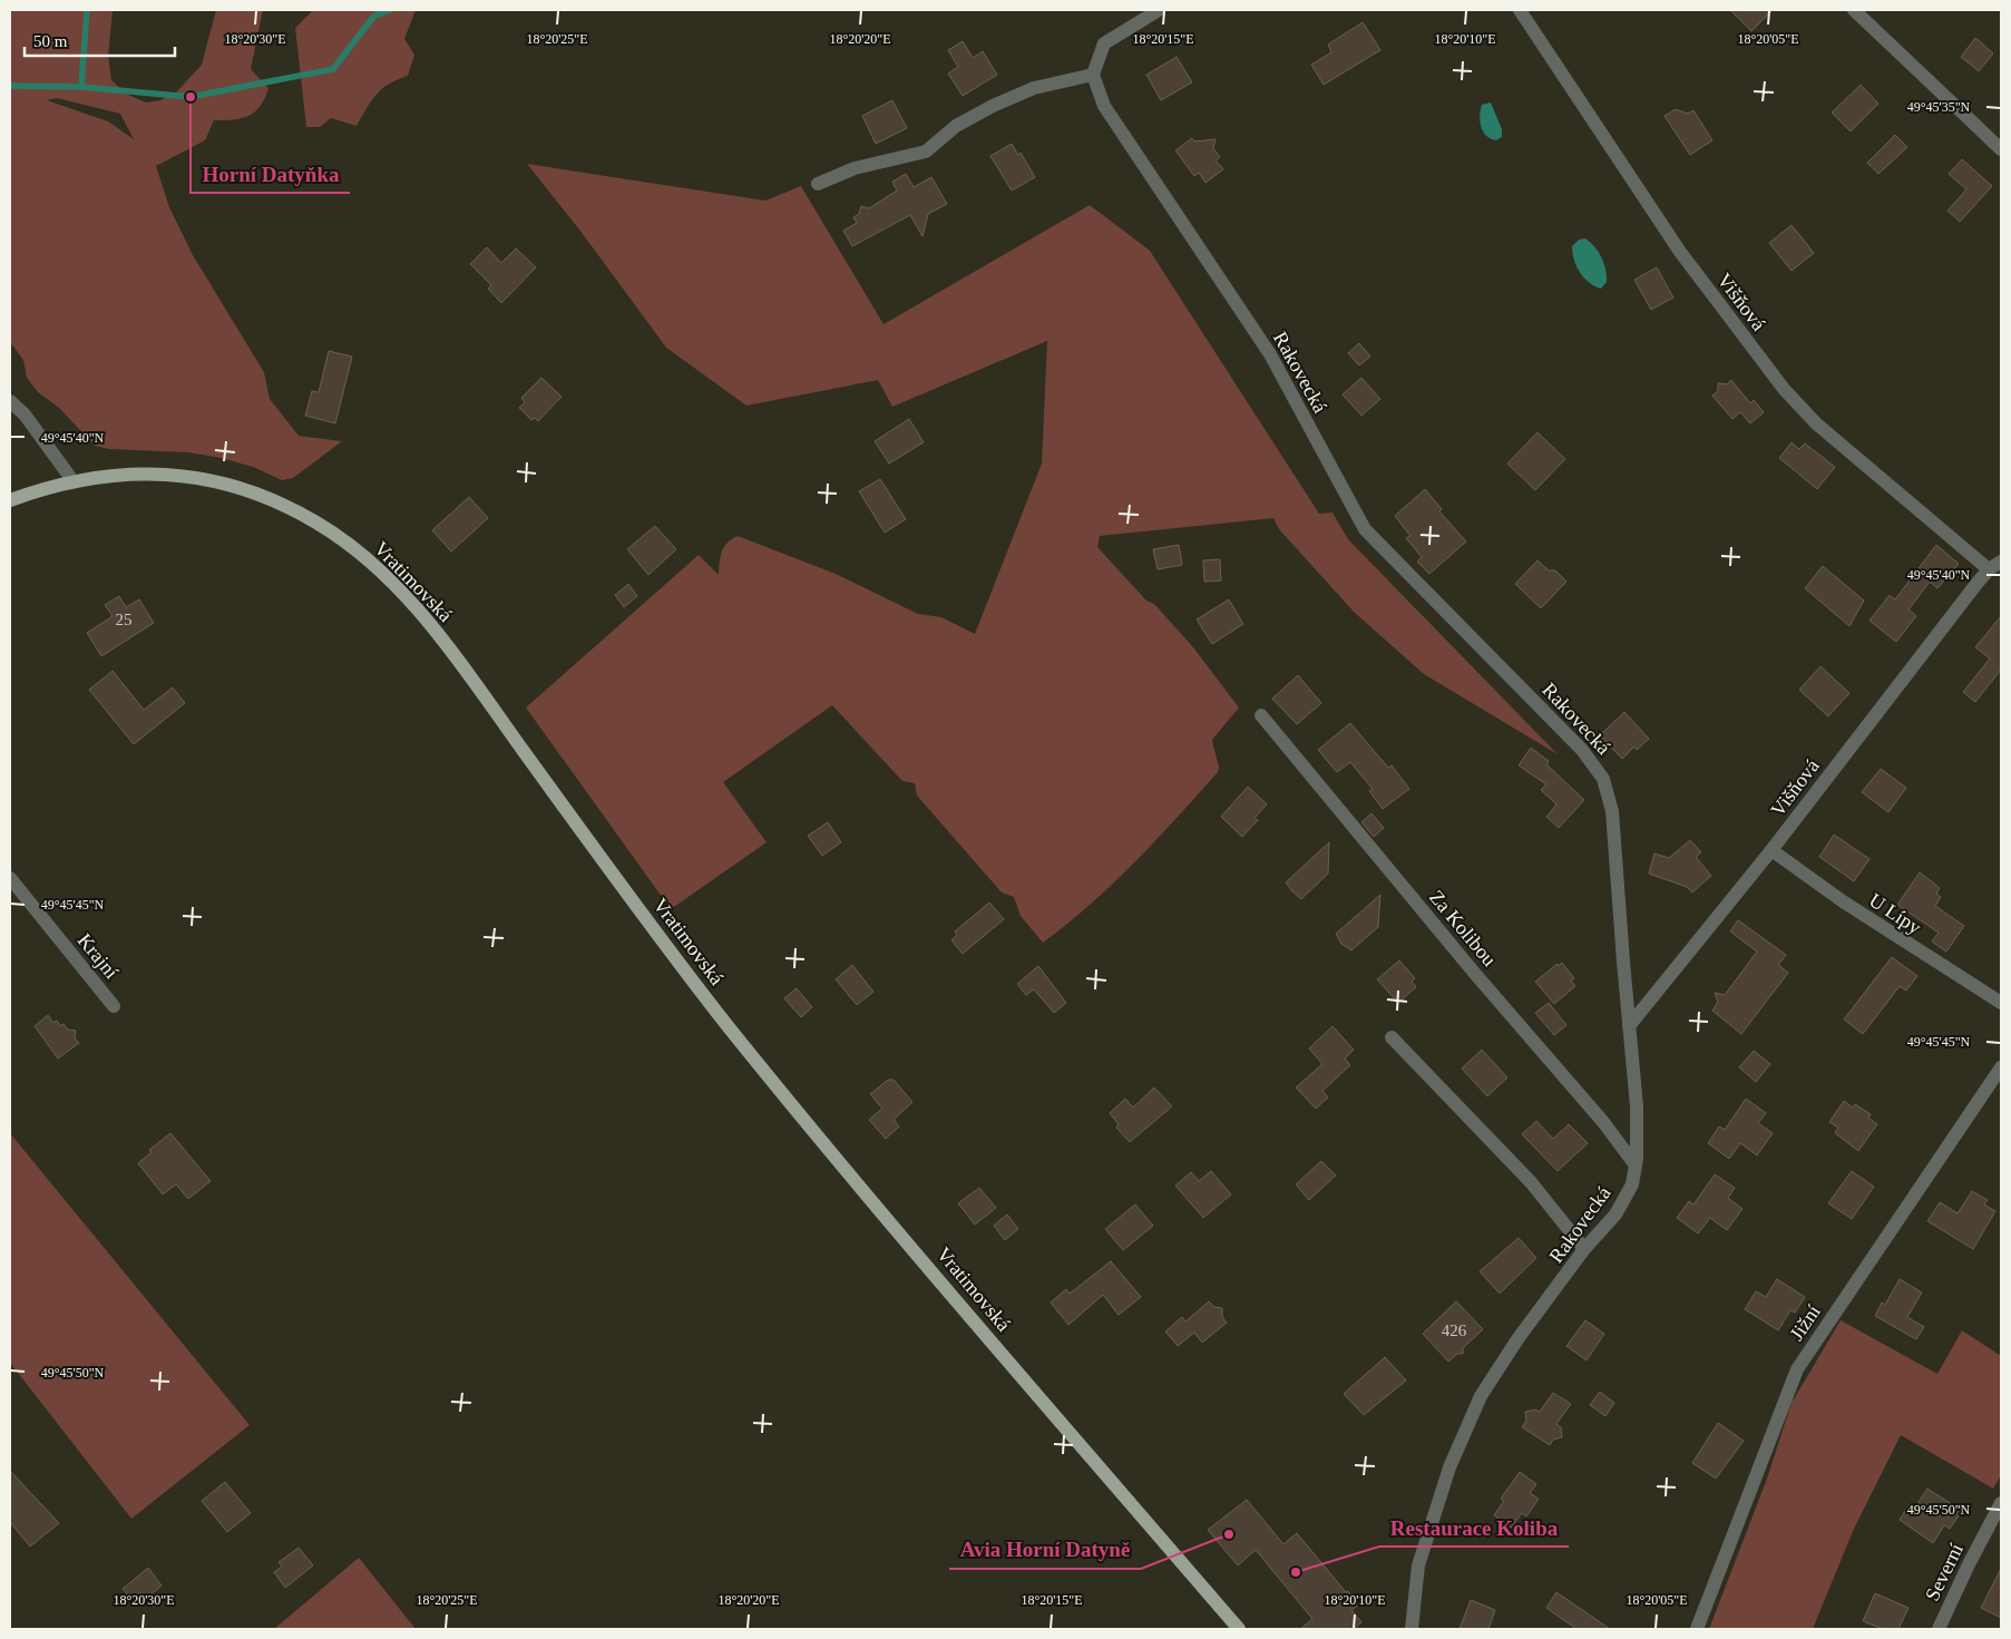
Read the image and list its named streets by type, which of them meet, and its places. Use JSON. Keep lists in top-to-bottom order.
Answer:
{
  "streets": {
    "main road": ["Vratimovská"],
    "street": [
      "Višňová",
      "Rakovecká",
      "U Lípy",
      "Za Kolibou",
      "Krajní",
      "Jižní",
      "Severní"
    ]
  },
  "crossings": [
    ["Višňová", "Rakovecká"],
    ["Višňová", "U Lípy"],
    ["Rakovecká", "Za Kolibou"]
  ],
  "places": ["Horní Datyňka", "Avia Horní Datyně", "Restaurace Koliba"],
  "house_numbers": ["25", "426"],
  "scale_bar": "50 m",
  "coordinates": [
    "18°20'30\"E",
    "18°20'25\"E",
    "18°20'20\"E",
    "18°20'15\"E",
    "18°20'10\"E",
    "18°20'05\"E",
    "49°45'35\"N",
    "49°45'40\"N",
    "49°45'45\"N",
    "49°45'50\"N"
  ]
}
